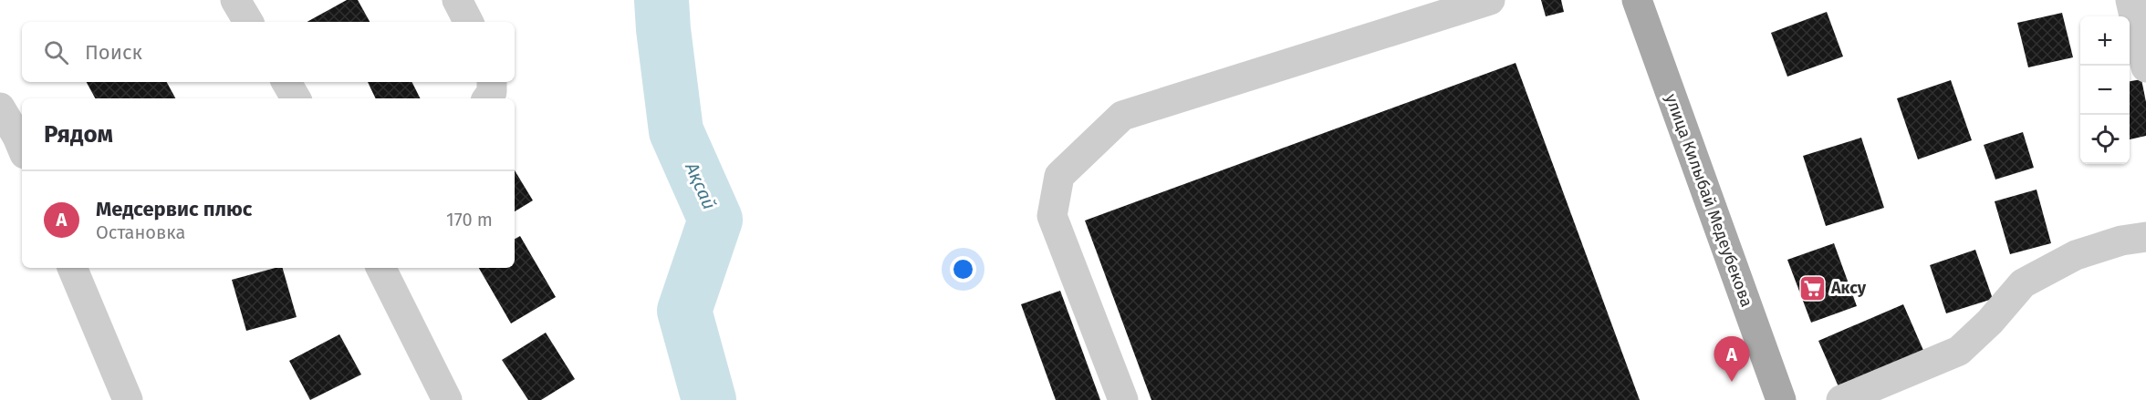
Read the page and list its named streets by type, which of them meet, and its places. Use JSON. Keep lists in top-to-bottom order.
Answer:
{
  "streets": {
    "main road": ["улица Килыбай Медеубекова"]
  },
  "water": ["Ақсай"],
  "places": {
    "supermarket": ["Аксу"]
  },
  "page": {
    "map_buttons": ["+", "−"],
    "search": "Поиск",
    "heading": "Рядом",
    "list": [
      {
        "mark": "A",
        "name": "Медсервис плюс",
        "note": "Остановка",
        "value": "170 m"
      }
    ],
    "pins": "A"
  }
}
